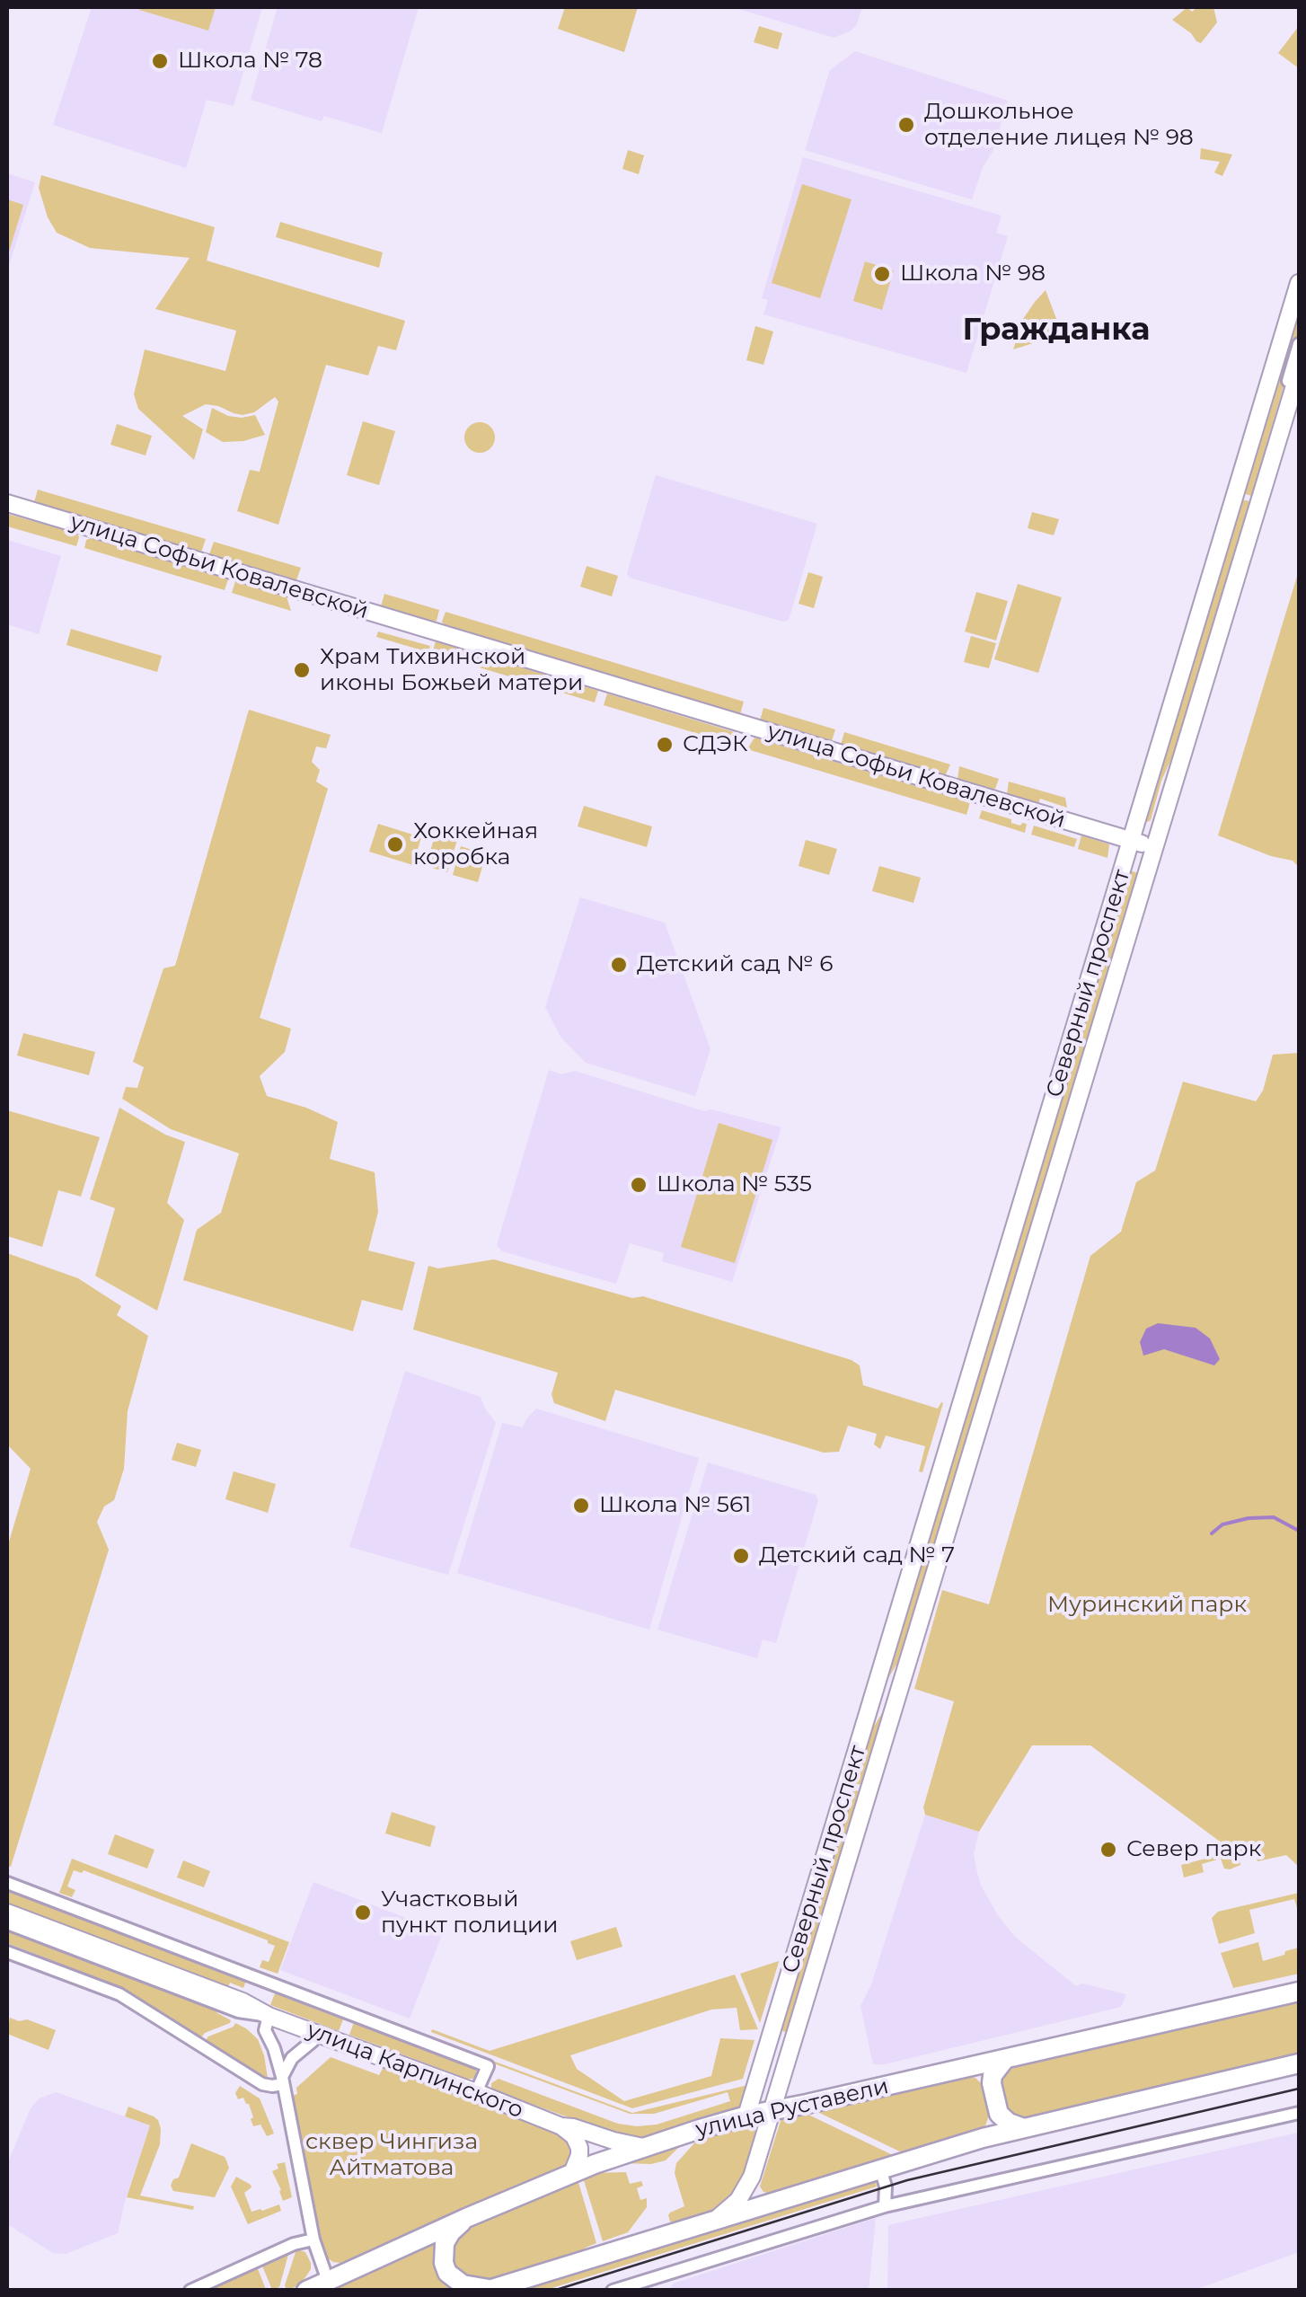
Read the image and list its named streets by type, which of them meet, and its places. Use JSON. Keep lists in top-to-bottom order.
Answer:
{
  "streets": {
    "main road": [
      "улица Софьи Ковалевской",
      "Северный проспект",
      "улица Карпинского",
      "улица Руставели"
    ]
  },
  "crossings": [
    ["улица Софьи Ковалевской", "Северный проспект"],
    ["Северный проспект", "улица Руставели"],
    ["улица Карпинского", "улица Руставели"]
  ],
  "districts": ["Гражданка"],
  "parks": ["Муринский парк", "сквер Чингиза Айтматова"],
  "places": [
    "Школа № 78",
    "Дошкольное отделение лицея № 98",
    "Школа № 98",
    "Храм Тихвинской иконы Божьей матери",
    "СДЭК",
    "Хоккейная коробка",
    "Детский сад № 6",
    "Школа № 535",
    "Школа № 561",
    "Детский сад № 7",
    "Север парк",
    "Участковый пункт полиции"
  ]
}
